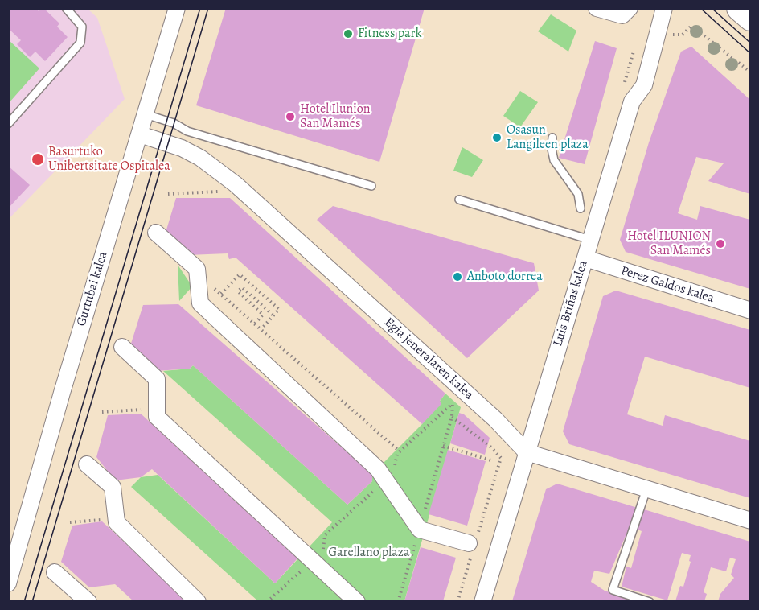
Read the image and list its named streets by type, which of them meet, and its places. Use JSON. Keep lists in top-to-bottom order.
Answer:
{
  "streets": {
    "street": [
      "Perez Galdos kalea",
      "Gurtubai kalea",
      "Luis Briñas kalea",
      "Egia jeneralaren kalea"
    ]
  },
  "crossings": [
    ["Perez Galdos kalea", "Luis Briñas kalea"],
    ["Gurtubai kalea", "Egia jeneralaren kalea"],
    ["Luis Briñas kalea", "Egia jeneralaren kalea"]
  ],
  "parks": ["Garellano plaza"],
  "places": [
    "Fitness park",
    "Hotel Ilunion San Mamés",
    "Osasun Langileen plaza",
    "Basurtuko Unibertsitate Ospitalea",
    "Hotel ILUNION San Mamés",
    "Anboto dorrea"
  ]
}
